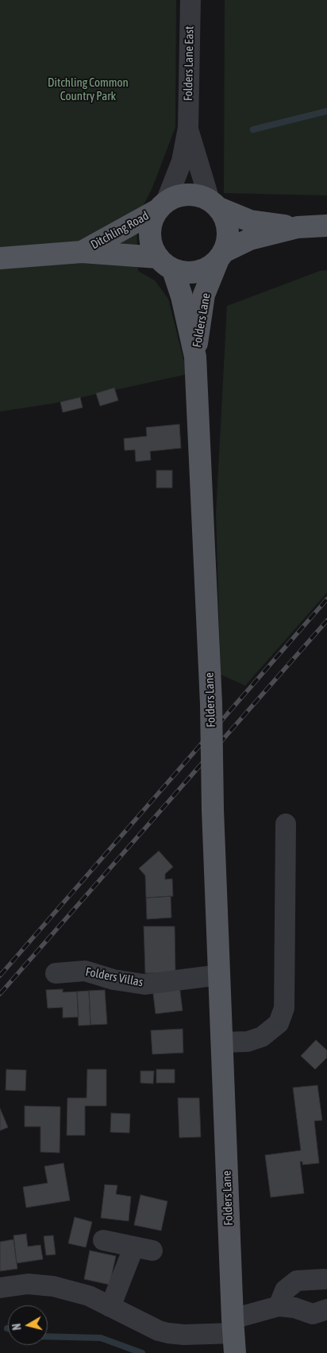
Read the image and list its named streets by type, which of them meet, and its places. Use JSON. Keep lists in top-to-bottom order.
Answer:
{
  "streets": {
    "main road": ["Ditchling Road", "Folders Lane"],
    "street": ["Folders Lane East", "Folders Villas"]
  },
  "crossings": [
    ["Folders Lane East", "Ditchling Road"],
    ["Folders Lane East", "Folders Lane"],
    ["Ditchling Road", "Folders Lane"],
    ["Folders Lane", "Folders Villas"]
  ],
  "parks": ["Ditchling Common Country Park"],
  "north": "left"
}
